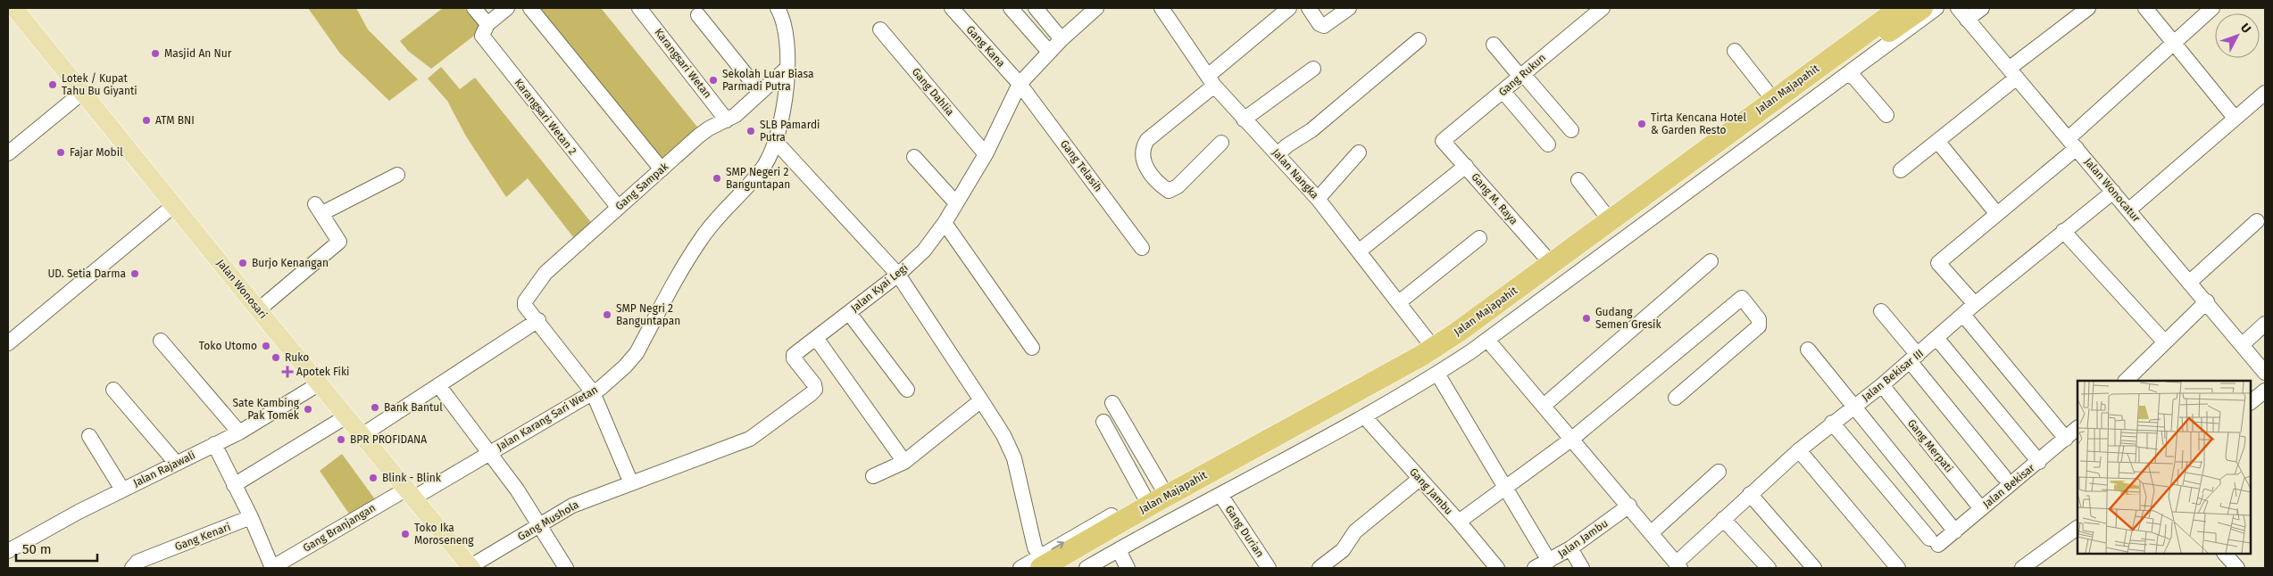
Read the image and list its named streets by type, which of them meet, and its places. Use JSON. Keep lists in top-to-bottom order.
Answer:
{
  "streets": {
    "highway": ["Jalan Majapahit"],
    "main road": ["Jalan Wonosari"],
    "street": [
      "Gang Kana",
      "Karangsari Wetan",
      "Gang Rukun",
      "Gang Dahlia",
      "Karangsari Wetan 2",
      "Gang Telasih",
      "Jalan Nangka",
      "Gang Sampak",
      "Jalan Wonocatur",
      "Gang M. Raya",
      "Jalan Kyai Legi",
      "Jalan Bekisar III",
      "Jalan Karang Sari Wetan",
      "Gang Merpati",
      "Jalan Rajawali",
      "Jalan Bekisar",
      "Gang Jambu",
      "Gang Mushola",
      "Gang Branjangan",
      "Gang Durian",
      "Gang Kenari",
      "Jalan Jambu"
    ]
  },
  "crossings": [
    ["Gang Kana", "Gang Telasih"],
    ["Gang Kana", "Jalan Kyai Legi"],
    ["Karangsari Wetan", "Gang Sampak"],
    ["Gang Rukun", "Gang M. Raya"],
    ["Gang Dahlia", "Jalan Kyai Legi"],
    ["Karangsari Wetan 2", "Gang Sampak"],
    ["Gang Telasih", "Jalan Kyai Legi"],
    ["Gang Sampak", "Jalan Karang Sari Wetan"],
    ["Jalan Wonocatur", "Jalan Bekisar III"],
    ["Jalan Kyai Legi", "Gang Mushola"],
    ["Jalan Wonosari", "Jalan Karang Sari Wetan"],
    ["Jalan Wonosari", "Jalan Rajawali"],
    ["Jalan Wonosari", "Gang Mushola"],
    ["Jalan Wonosari", "Gang Branjangan"],
    ["Jalan Bekisar III", "Gang Merpati"],
    ["Jalan Bekisar III", "Jalan Bekisar"],
    ["Jalan Karang Sari Wetan", "Gang Branjangan"]
  ],
  "places": {
    "other": [
      "Masjid An Nur",
      "Sekolah Luar Biasa Parmadi Putra",
      "Lotek / Kupat Tahu Bu Giyanti",
      "ATM BNI",
      "Tirta Kencana Hotel & Garden Resto",
      "SLB Pamardi Putra",
      "Fajar Mobil",
      "SMP Negeri 2 Banguntapan",
      "Burjo Kenangan",
      "UD. Setia Darma",
      "SMP Negri 2 Banguntapan",
      "Gudang Semen Gresik",
      "Toko Utomo",
      "Ruko",
      "Bank Bantul",
      "Sate Kambing Pak Tomek",
      "BPR PROFIDANA",
      "Blink - Blink",
      "Toko Ika Moroseneng"
    ],
    "health": ["Apotek Fiki"]
  },
  "scale_bar": "50 m",
  "north": "top right"
}
